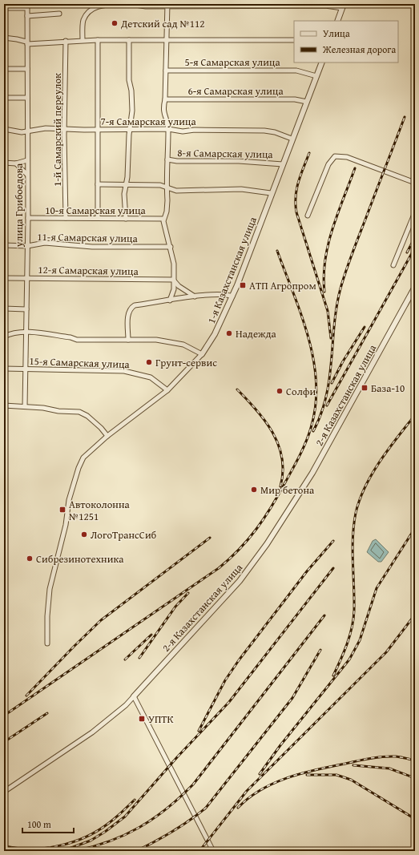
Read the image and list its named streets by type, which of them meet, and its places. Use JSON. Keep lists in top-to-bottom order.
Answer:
{
  "streets": {
    "street": [
      "5-я Самарская улица",
      "6-я Самарская улица",
      "7-я Самарская улица",
      "1-й Самарский переулок",
      "8-я Самарская улица",
      "улица Грибоедова",
      "10-я Самарская улица",
      "11-я Самарская улица",
      "12-я Самарская улица",
      "1-я Казахстанская улица",
      "15-я Самарская улица",
      "2-я Казахстанская улица"
    ]
  },
  "crossings": [
    ["5-я Самарская улица", "1-я Казахстанская улица"],
    ["6-я Самарская улица", "1-я Казахстанская улица"],
    ["7-я Самарская улица", "1-й Самарский переулок"],
    ["7-я Самарская улица", "улица Грибоедова"],
    ["7-я Самарская улица", "1-я Казахстанская улица"],
    ["1-й Самарский переулок", "10-я Самарская улица"],
    ["8-я Самарская улица", "1-я Казахстанская улица"],
    ["улица Грибоедова", "10-я Самарская улица"],
    ["улица Грибоедова", "11-я Самарская улица"],
    ["улица Грибоедова", "12-я Самарская улица"],
    ["улица Грибоедова", "15-я Самарская улица"],
    ["1-я Казахстанская улица", "15-я Самарская улица"]
  ],
  "places": {
    "other": [
      "Детский сад №112",
      "Надежда",
      "Грунт-сервис",
      "Солфи",
      "Мир бетона",
      "ЛогоТрансСиб",
      "Сибрезинотехника"
    ],
    "transit": [
      "АТП Агропром",
      "База-10",
      "Автоколонна №1251",
      "УПТК"
    ]
  },
  "legend": ["Улица", "Железная дорога"],
  "scale_bar": "100 m"
}
